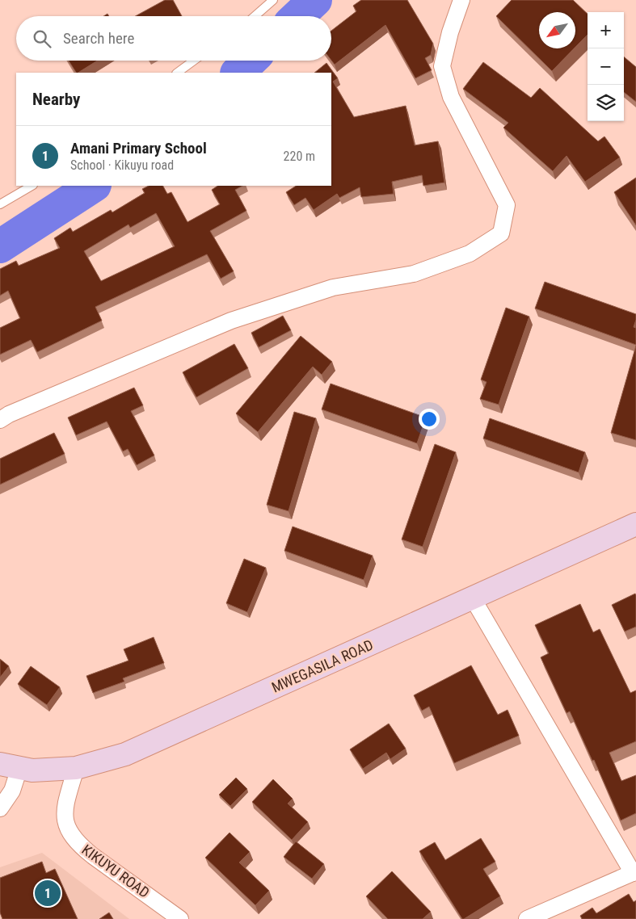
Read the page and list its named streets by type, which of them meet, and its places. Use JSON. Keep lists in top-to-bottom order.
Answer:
{
  "streets": {
    "street": ["MWEGASILA ROAD", "KIKUYU ROAD"]
  },
  "crossings": [
    ["MWEGASILA ROAD", "KIKUYU ROAD"]
  ],
  "north": "bottom left",
  "page": {
    "map_buttons": ["+", "−"],
    "search": "Search here",
    "heading": "Nearby",
    "list": [
      {
        "mark": "1",
        "name": "Amani Primary School",
        "note": "School · Kikuyu road",
        "value": "220 m"
      }
    ],
    "pins": "1"
  }
}
